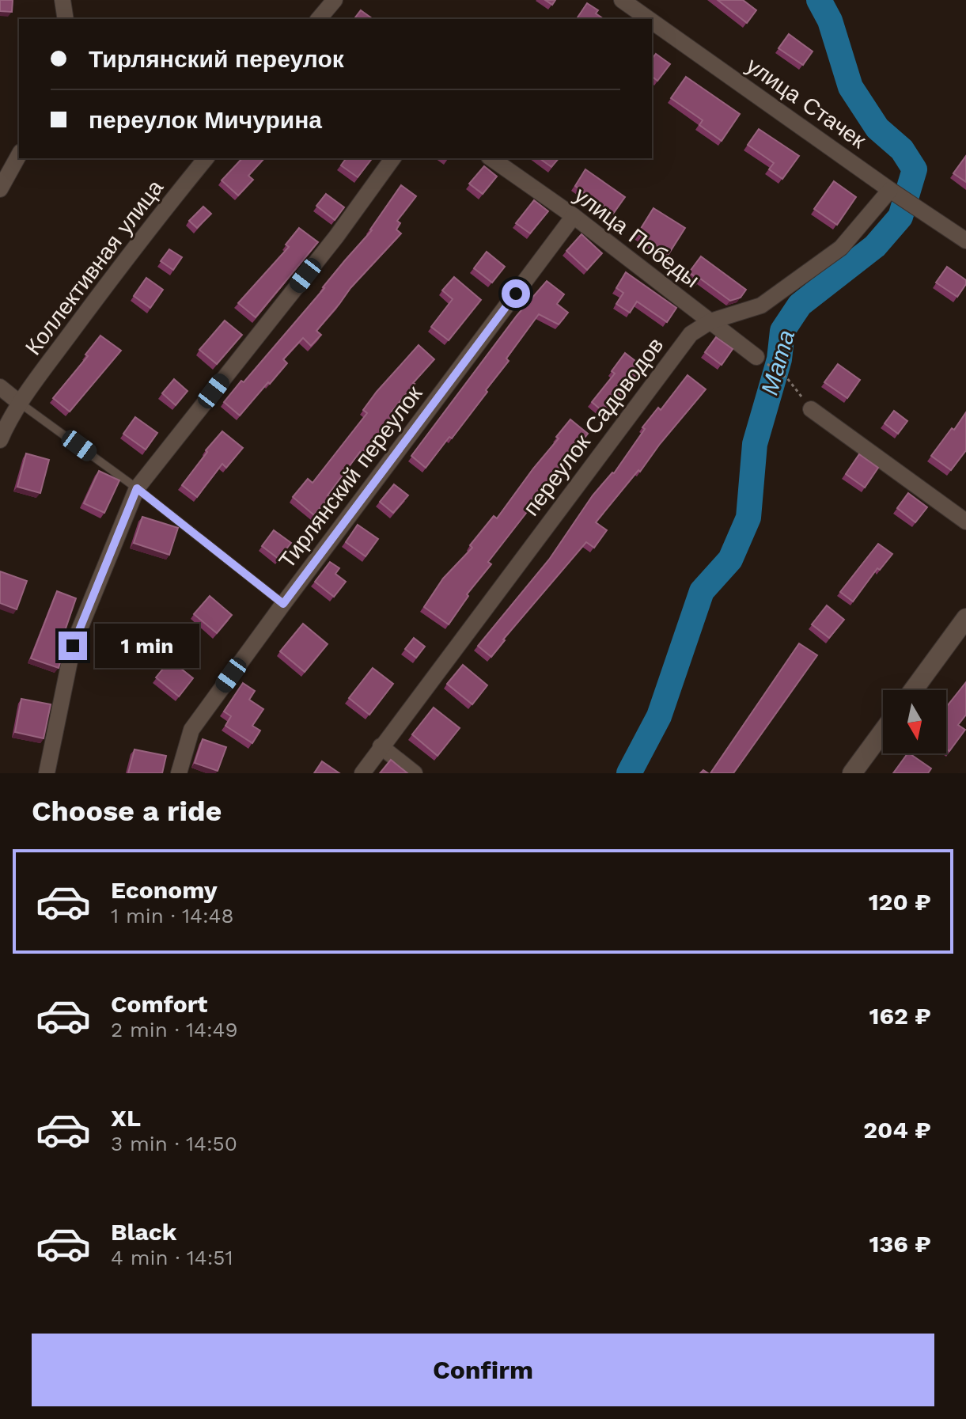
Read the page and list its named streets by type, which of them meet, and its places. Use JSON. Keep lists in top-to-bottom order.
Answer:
{
  "streets": {
    "street": [
      "улица Стачек",
      "улица Победы",
      "Коллективная улица",
      "переулок Садоводов",
      "Тирлянский переулок"
    ]
  },
  "crossings": [
    ["улица Стачек", "переулок Садоводов"],
    ["улица Победы", "переулок Садоводов"],
    ["улица Победы", "Тирлянский переулок"]
  ],
  "water": ["Мата"],
  "north": "bottom",
  "page": {
    "banner": ["Тирлянский переулок", "переулок Мичурина"],
    "bubble": "1 min",
    "heading": "Choose a ride",
    "list": [
      {
        "name": "Economy",
        "note": "1 min · 14:48",
        "value": "120 ₽"
      },
      {
        "name": "Comfort",
        "note": "2 min · 14:49",
        "value": "162 ₽"
      },
      {
        "name": "XL",
        "note": "3 min · 14:50",
        "value": "204 ₽"
      },
      {
        "name": "Black",
        "note": "4 min · 14:51",
        "value": "136 ₽"
      }
    ],
    "buttons": "Confirm"
  }
}
